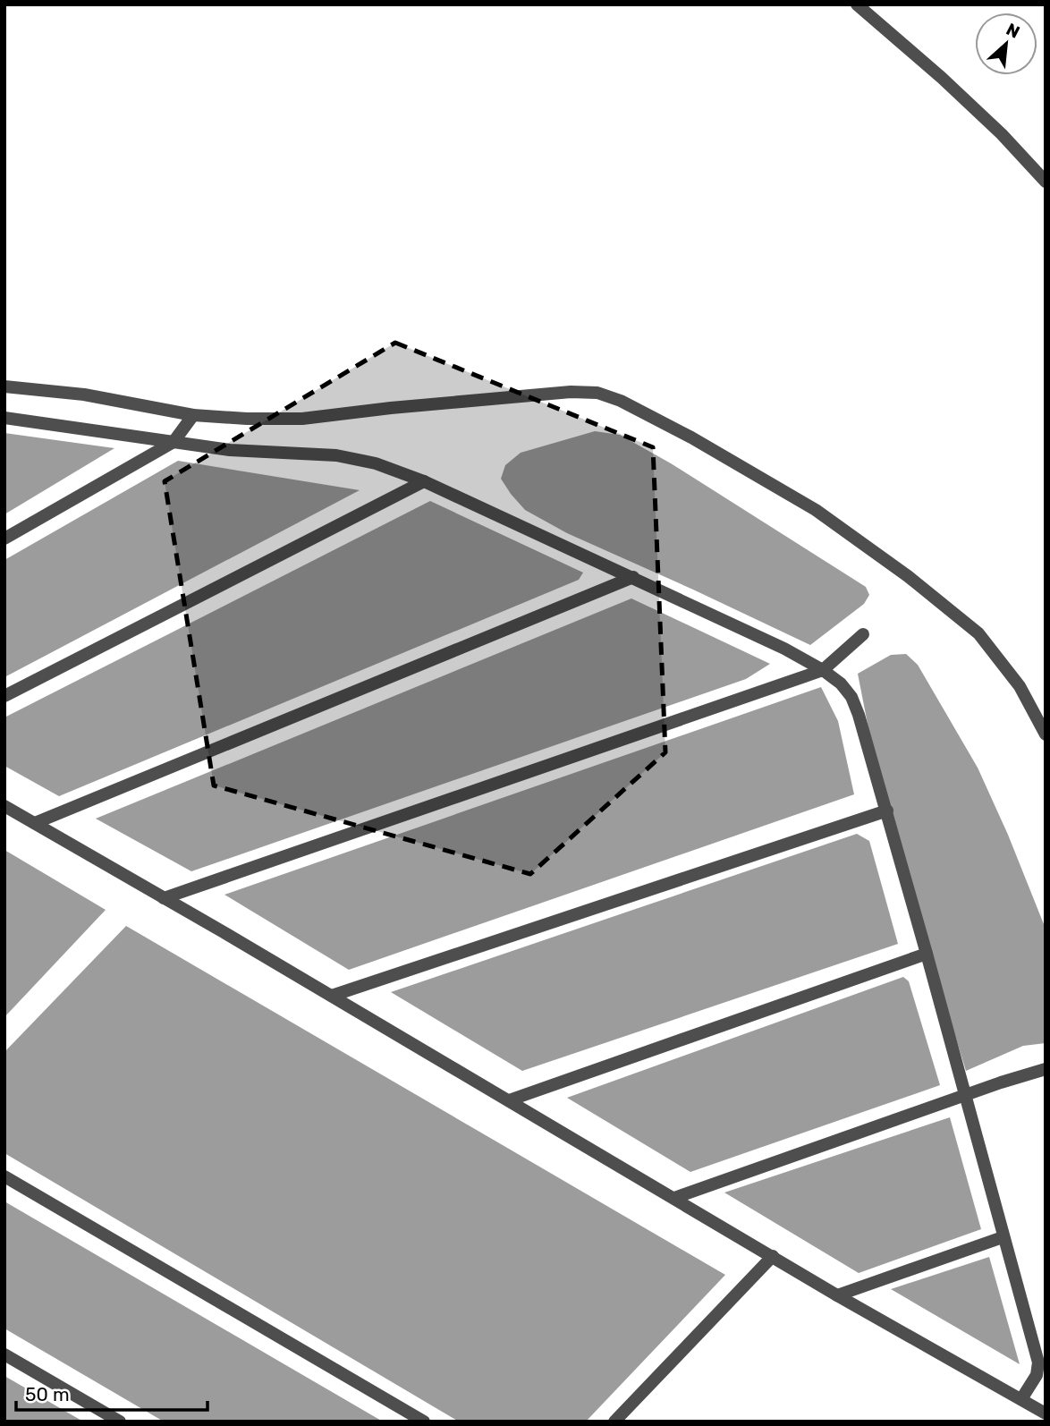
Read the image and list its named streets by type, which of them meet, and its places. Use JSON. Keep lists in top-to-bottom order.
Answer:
{
  "scale_bar": "50 m",
  "north": "top right"
}
